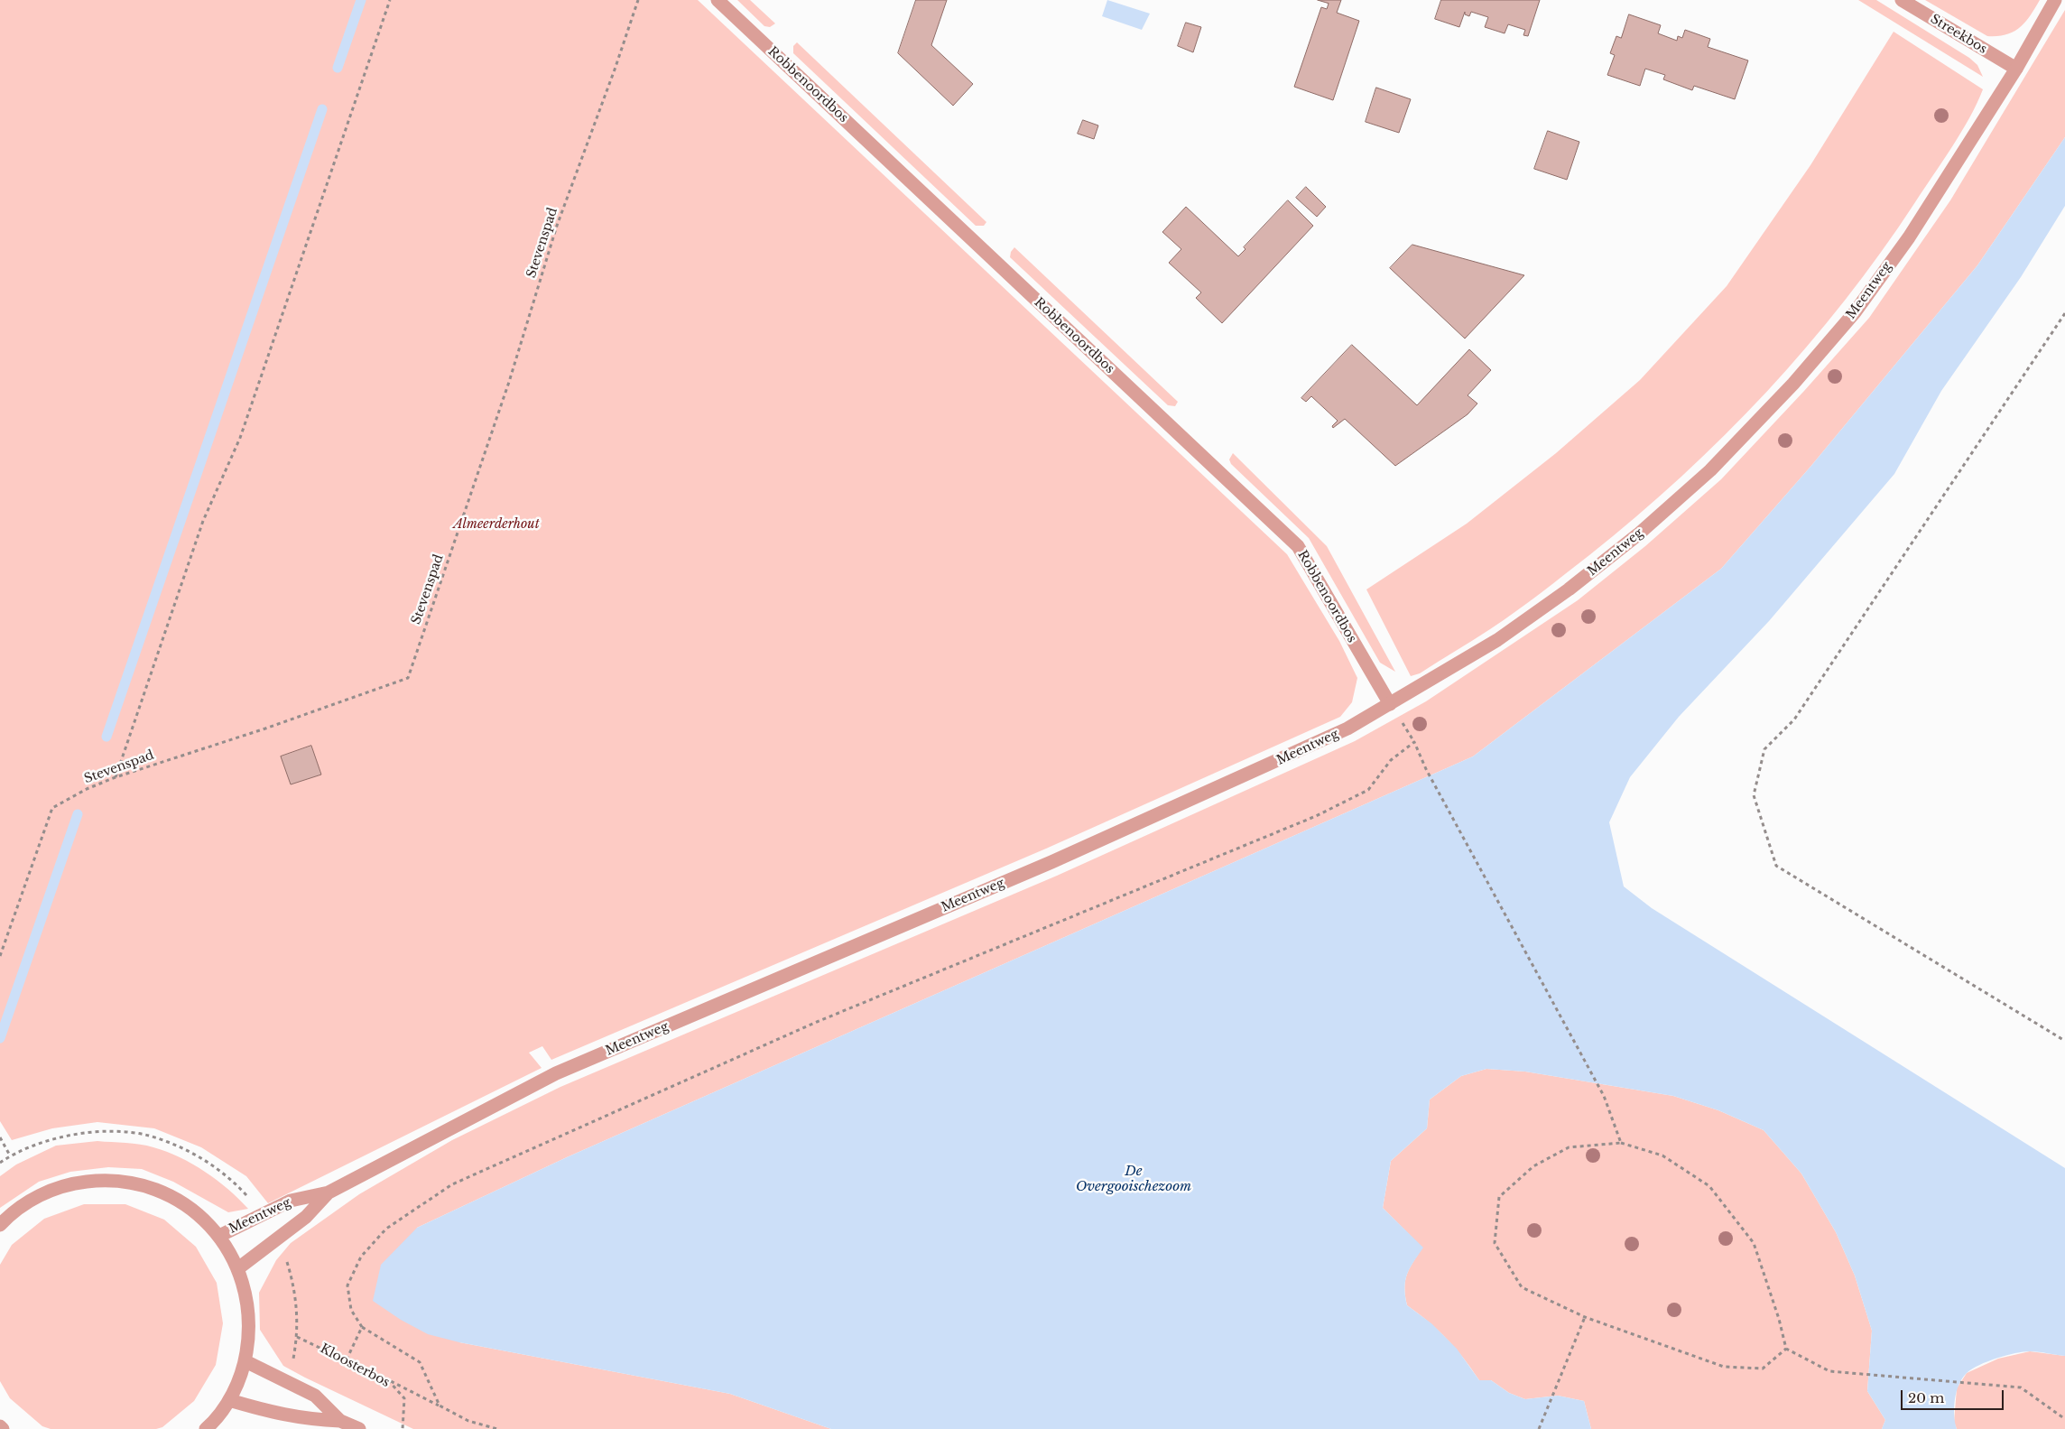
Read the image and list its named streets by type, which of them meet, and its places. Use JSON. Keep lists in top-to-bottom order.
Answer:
{
  "streets": {
    "street": ["Streekbos", "Robbenoordbos", "Meentweg"],
    "path": ["Stevenspad", "Kloosterbos"]
  },
  "crossings": [
    ["Streekbos", "Meentweg"],
    ["Robbenoordbos", "Meentweg"],
    ["Meentweg", "Kloosterbos"]
  ],
  "water": ["De Overgooischezoom"],
  "parks": ["Almeerderhout"],
  "scale_bar": "20 m"
}
